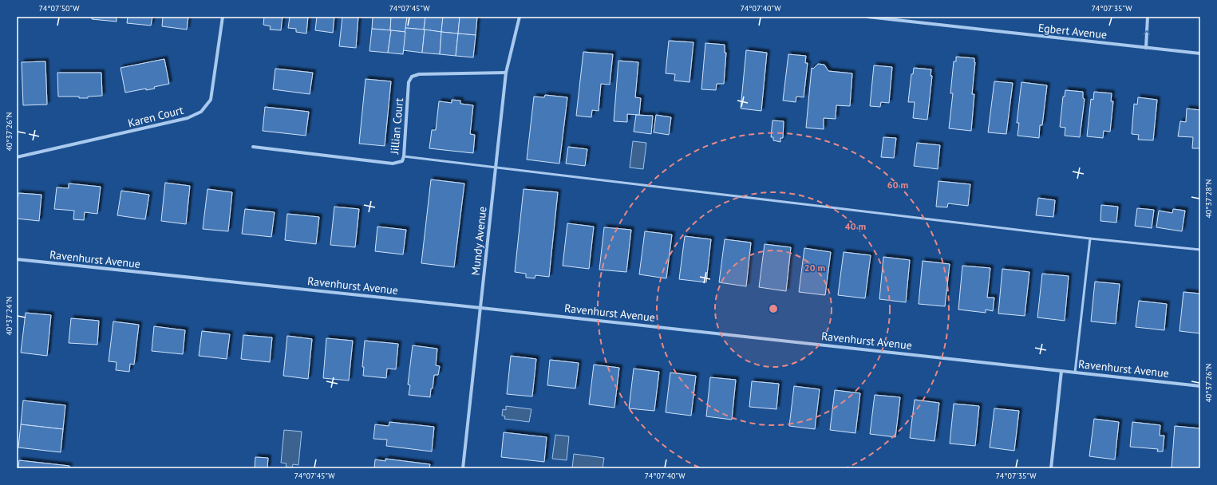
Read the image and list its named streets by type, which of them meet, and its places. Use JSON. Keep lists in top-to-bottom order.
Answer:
{
  "streets": {
    "street": [
      "Egbert Avenue",
      "Karen Court",
      "Jillian Court",
      "Mundy Avenue",
      "Ravenhurst Avenue"
    ]
  },
  "crossings": [
    ["Jillian Court", "Mundy Avenue"],
    ["Mundy Avenue", "Ravenhurst Avenue"]
  ],
  "coordinates": [
    "74°07'50\"W",
    "74°07'45\"W",
    "74°07'40\"W",
    "74°07'35\"W",
    "40°37'26\"N",
    "40°37'28\"N",
    "40°37'24\"N"
  ],
  "rings": ["60 m", "40 m", "20 m"]
}
